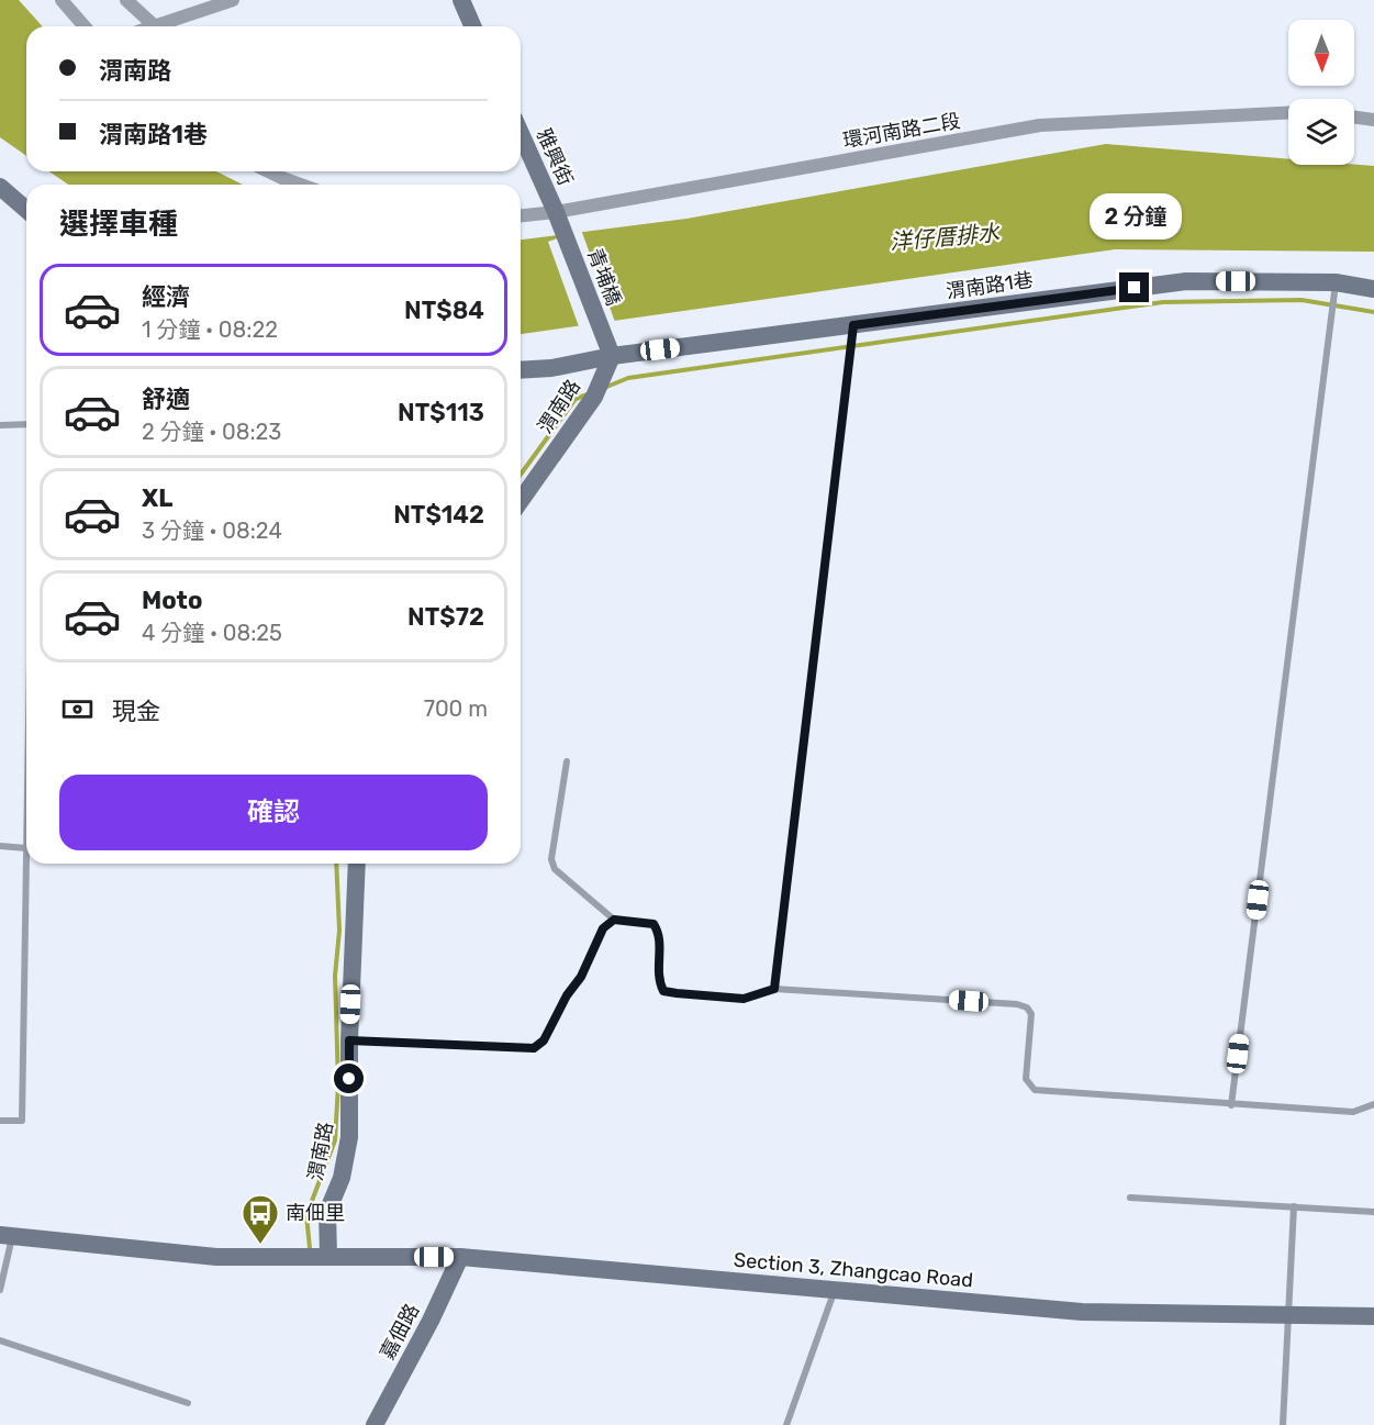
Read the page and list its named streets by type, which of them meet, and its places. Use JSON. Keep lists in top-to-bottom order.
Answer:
{
  "streets": {
    "street": [
      "環河南路二段",
      "雅興街",
      "青埔橋",
      "渭南路1巷",
      "渭南路",
      "Section 3, Zhangcao Road",
      "嘉佃路"
    ]
  },
  "crossings": [
    ["環河南路二段", "雅興街"],
    ["環河南路二段", "青埔橋"],
    ["雅興街", "青埔橋"],
    ["青埔橋", "渭南路1巷"],
    ["青埔橋", "渭南路"],
    ["渭南路1巷", "渭南路"],
    ["渭南路", "Section 3, Zhangcao Road"],
    ["Section 3, Zhangcao Road", "嘉佃路"]
  ],
  "water": ["洋仔厝排水"],
  "places": {
    "bus stop": ["南佃里"]
  },
  "north": "bottom",
  "page": {
    "banner": ["渭南路", "渭南路1巷"],
    "heading": "選擇車種",
    "bubble": "2 分鐘",
    "list": [
      {
        "name": "經濟",
        "note": "1 分鐘 · 08:22",
        "value": "NT$84"
      },
      {
        "name": "舒適",
        "note": "2 分鐘 · 08:23",
        "value": "NT$113"
      },
      {
        "name": "XL",
        "note": "3 分鐘 · 08:24",
        "value": "NT$142"
      },
      {
        "name": "Moto",
        "note": "4 分鐘 · 08:25",
        "value": "NT$72"
      }
    ],
    "pay": ["現金", "700 m"],
    "buttons": "確認"
  }
}
